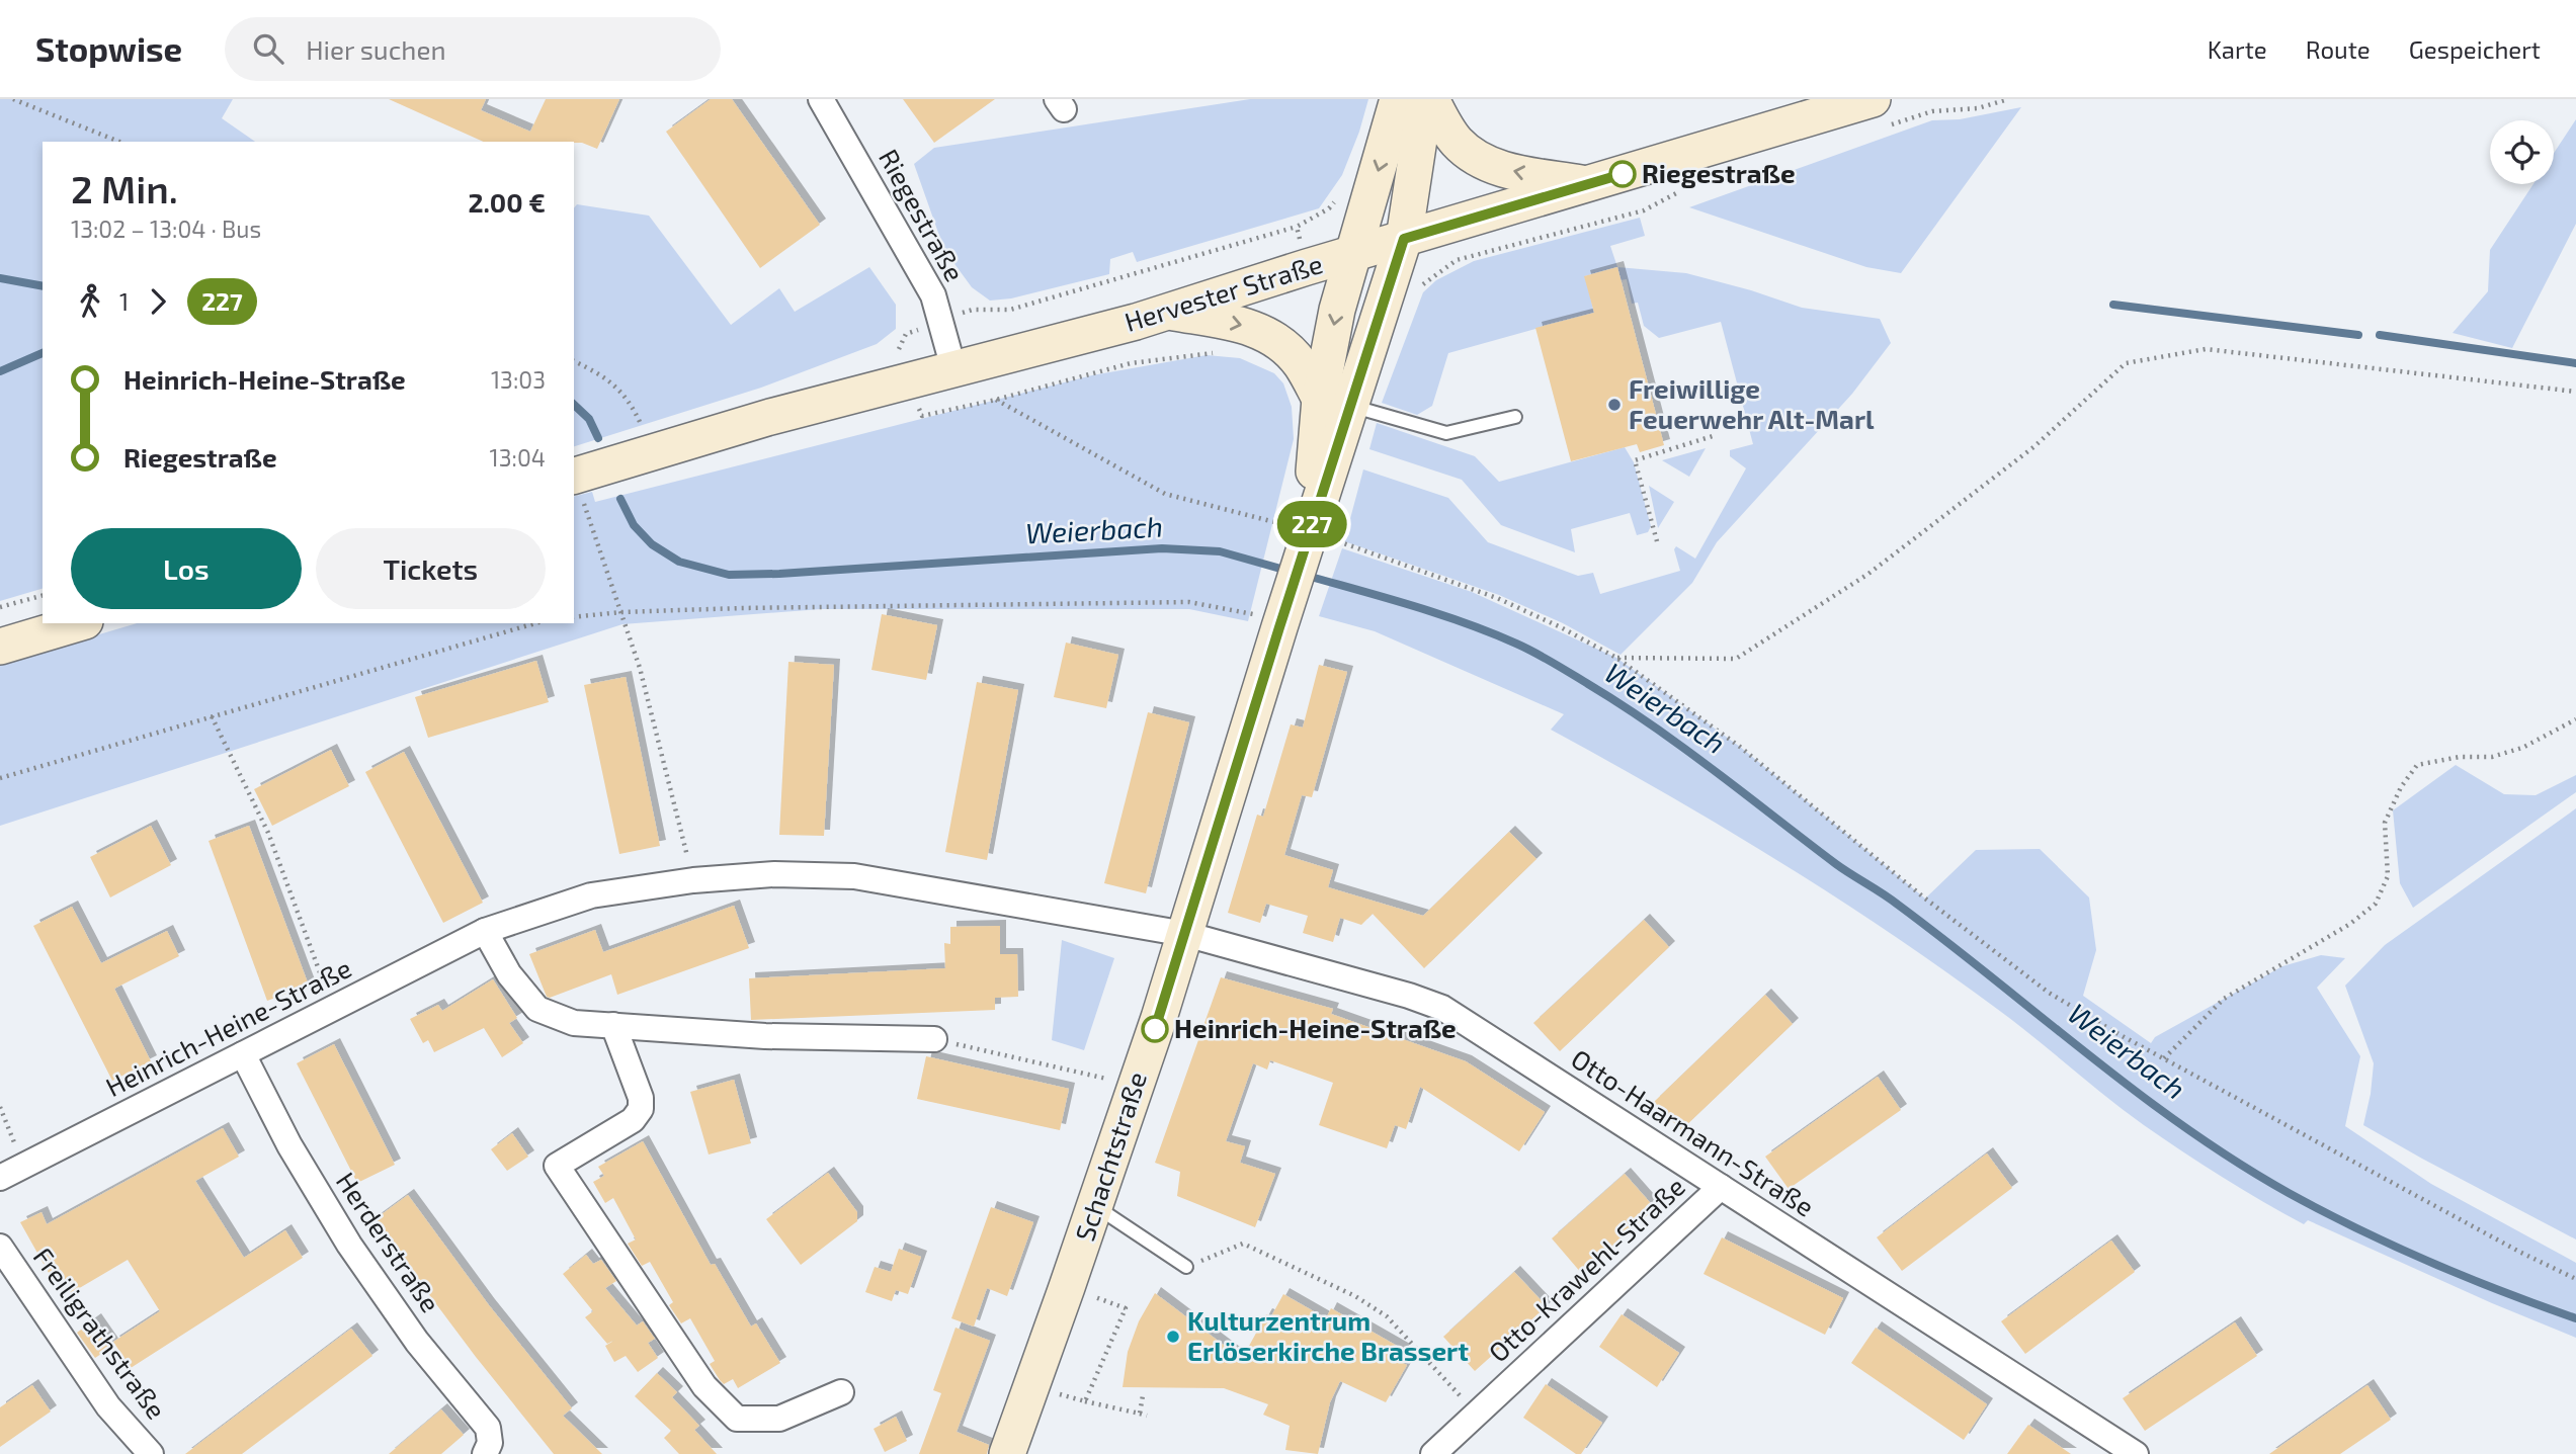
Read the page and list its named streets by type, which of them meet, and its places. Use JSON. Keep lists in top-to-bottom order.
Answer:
{
  "streets": {
    "street": [
      "Riegestraße",
      "Hervester Straße",
      "Heinrich-Heine-Straße",
      "Otto-Haarmann-Straße",
      "Schachtstraße",
      "Herderstraße",
      "Otto-Krawehl-Straße",
      "Freiligrathstraße"
    ]
  },
  "crossings": [
    ["Riegestraße", "Hervester Straße"],
    ["Hervester Straße", "Schachtstraße"],
    ["Heinrich-Heine-Straße", "Otto-Haarmann-Straße"],
    ["Heinrich-Heine-Straße", "Schachtstraße"],
    ["Heinrich-Heine-Straße", "Herderstraße"],
    ["Otto-Haarmann-Straße", "Schachtstraße"],
    ["Otto-Haarmann-Straße", "Otto-Krawehl-Straße"]
  ],
  "water": ["Weierbach"],
  "places": [
    "Riegestraße",
    "Freiwillige Feuerwehr Alt-Marl",
    "Heinrich-Heine-Straße",
    "Kulturzentrum Erlöserkirche Brassert"
  ],
  "lines": ["bus line 227"],
  "page": {
    "header": "Stopwise",
    "search": "Hier suchen",
    "nav": ["Karte", "Route", "Gespeichert"],
    "on_map": "227",
    "heading": ["2 Min.", "13:02 – 13:04 · Bus", "2.00 €"],
    "legs": ["1", "227"],
    "list": [
      {
        "name": "Heinrich-Heine-Straße",
        "value": "13:03"
      },
      {
        "name": "Riegestraße",
        "value": "13:04"
      }
    ],
    "buttons": ["Los", "Tickets"]
  }
}
